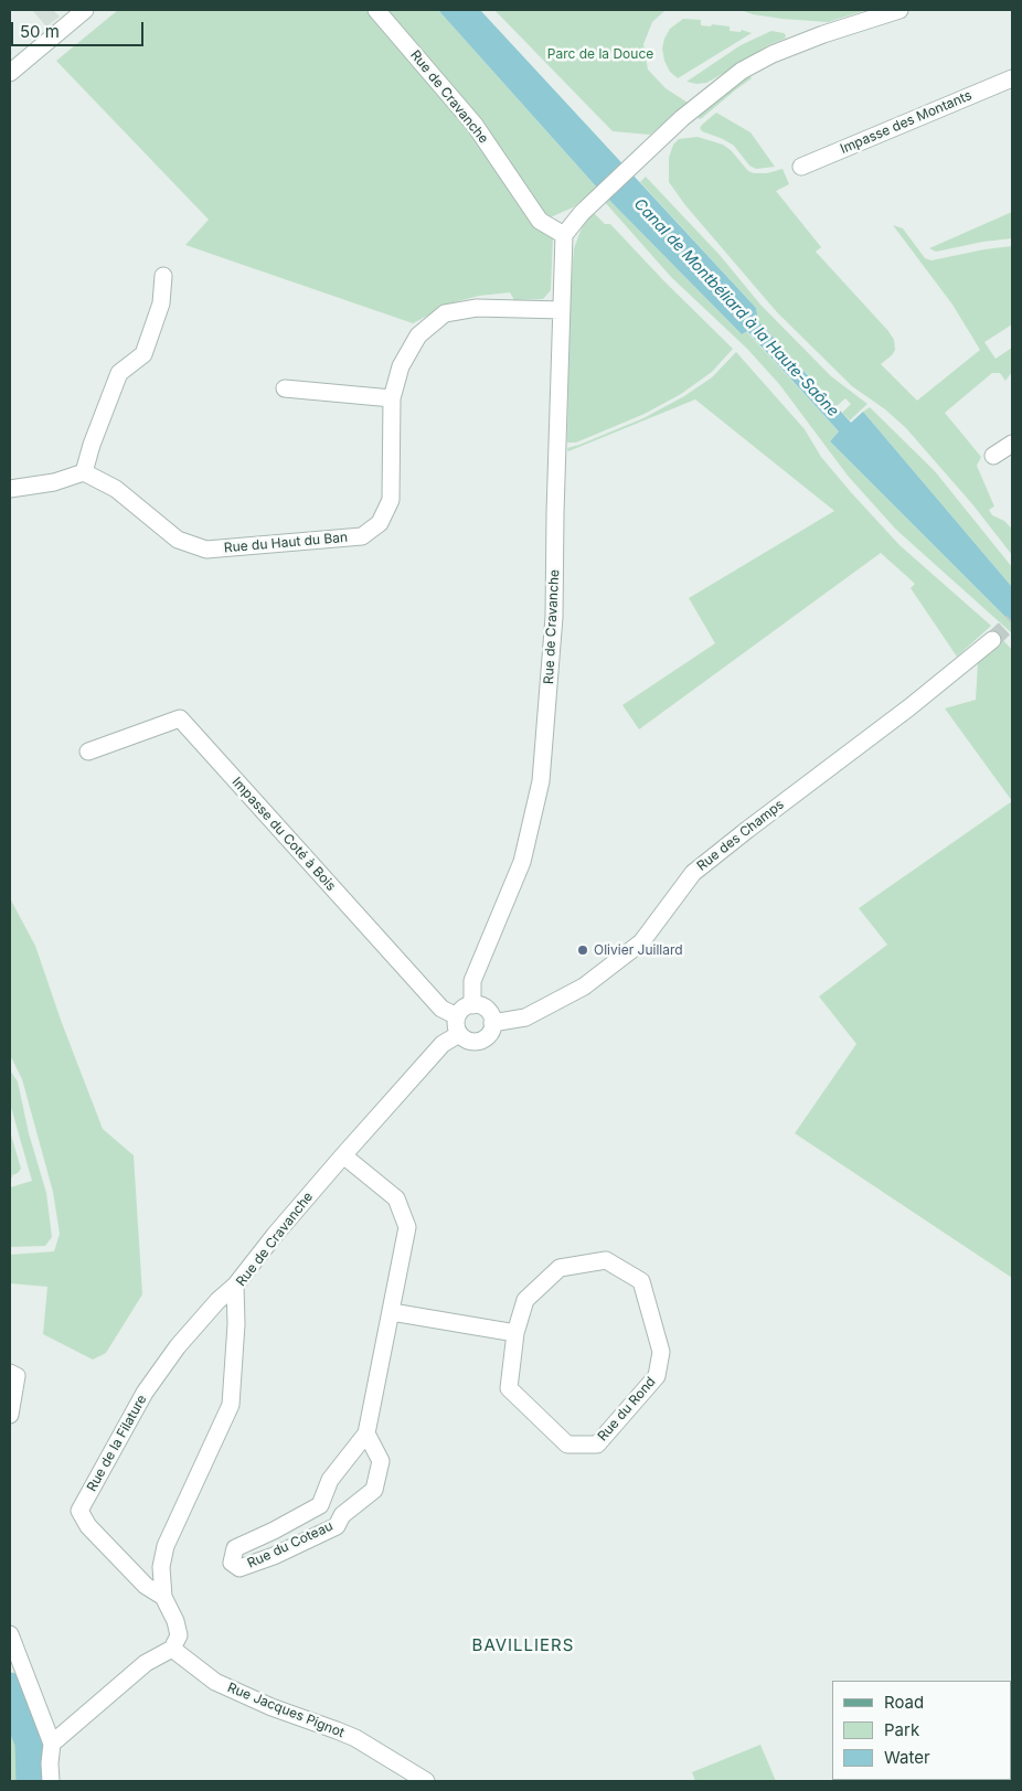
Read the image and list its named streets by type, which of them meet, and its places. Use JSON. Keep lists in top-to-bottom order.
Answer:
{
  "streets": {
    "street": [
      "Rue de Cravanche",
      "Impasse des Montants",
      "Rue du Haut du Ban",
      "Impasse du Coté à Bois",
      "Rue des Champs",
      "Rue du Rond",
      "Rue de la Filature",
      "Rue du Coteau",
      "Rue Jacques Pignot"
    ]
  },
  "crossings": [
    ["Rue de Cravanche", "Rue du Haut du Ban"],
    ["Rue de Cravanche", "Impasse du Coté à Bois"],
    ["Rue de Cravanche", "Rue des Champs"],
    ["Rue de Cravanche", "Rue de la Filature"],
    ["Rue de Cravanche", "Rue du Coteau"],
    ["Rue de Cravanche", "Rue Jacques Pignot"],
    ["Impasse du Coté à Bois", "Rue des Champs"]
  ],
  "districts": ["BAVILLIERS"],
  "water": ["Canal de Montbéliard à la Haute-Saône"],
  "parks": ["Parc de la Douce"],
  "places": ["Olivier Juillard"],
  "legend": ["Road", "Park", "Water"],
  "scale_bar": "50 m"
}
